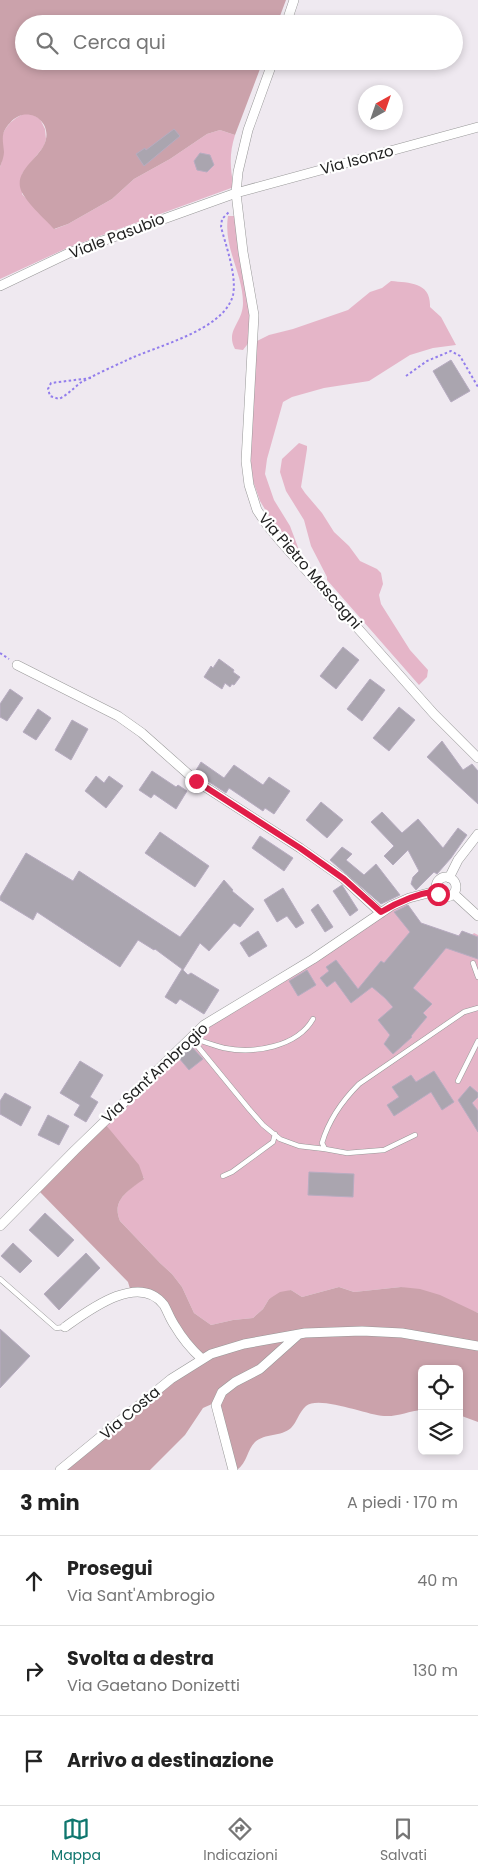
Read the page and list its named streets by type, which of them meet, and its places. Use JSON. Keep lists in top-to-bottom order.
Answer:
{
  "streets": {
    "street": [
      "Via Isonzo",
      "Viale Pasubio",
      "Via Pietro Mascagni",
      "Via Sant'Ambrogio",
      "Via Costa"
    ]
  },
  "crossings": [
    ["Via Isonzo", "Viale Pasubio"],
    ["Via Isonzo", "Via Pietro Mascagni"],
    ["Viale Pasubio", "Via Pietro Mascagni"]
  ],
  "north": "top right",
  "page": {
    "search": "Cerca qui",
    "heading": ["3 min", "A piedi · 170 m"],
    "list": [
      ["Prosegui", "Via Sant'Ambrogio", "40 m"],
      ["Svolta a destra", "Via Gaetano Donizetti", "130 m"],
      "Arrivo a destinazione"
    ],
    "nav": ["Mappa", "Indicazioni", "Salvati"]
  }
}
